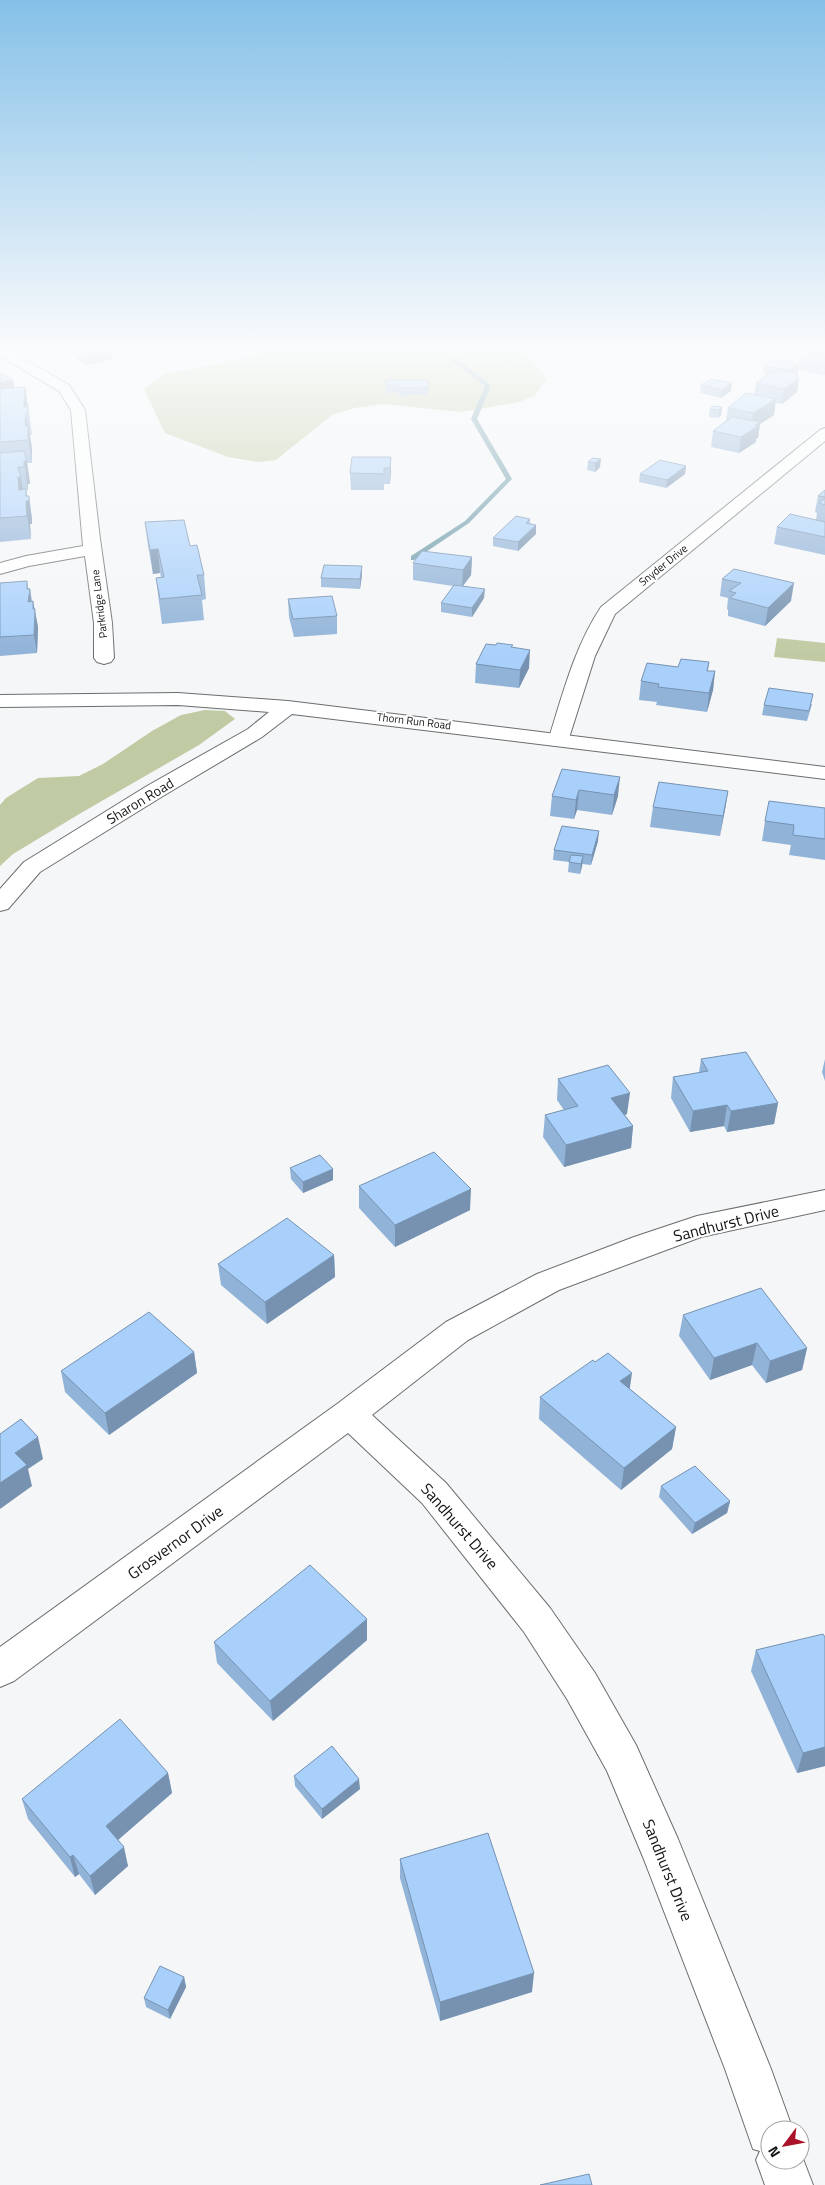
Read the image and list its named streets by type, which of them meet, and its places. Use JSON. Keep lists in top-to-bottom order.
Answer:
{
  "streets": {
    "street": [
      "Snyder Drive",
      "Parkridge Lane",
      "Thorn Run Road",
      "Sharon Road",
      "Sandhurst Drive",
      "Grosvernor Drive"
    ]
  },
  "crossings": [
    ["Snyder Drive", "Thorn Run Road"],
    ["Thorn Run Road", "Sharon Road"],
    ["Sandhurst Drive", "Grosvernor Drive"]
  ],
  "north": "bottom left"
}
